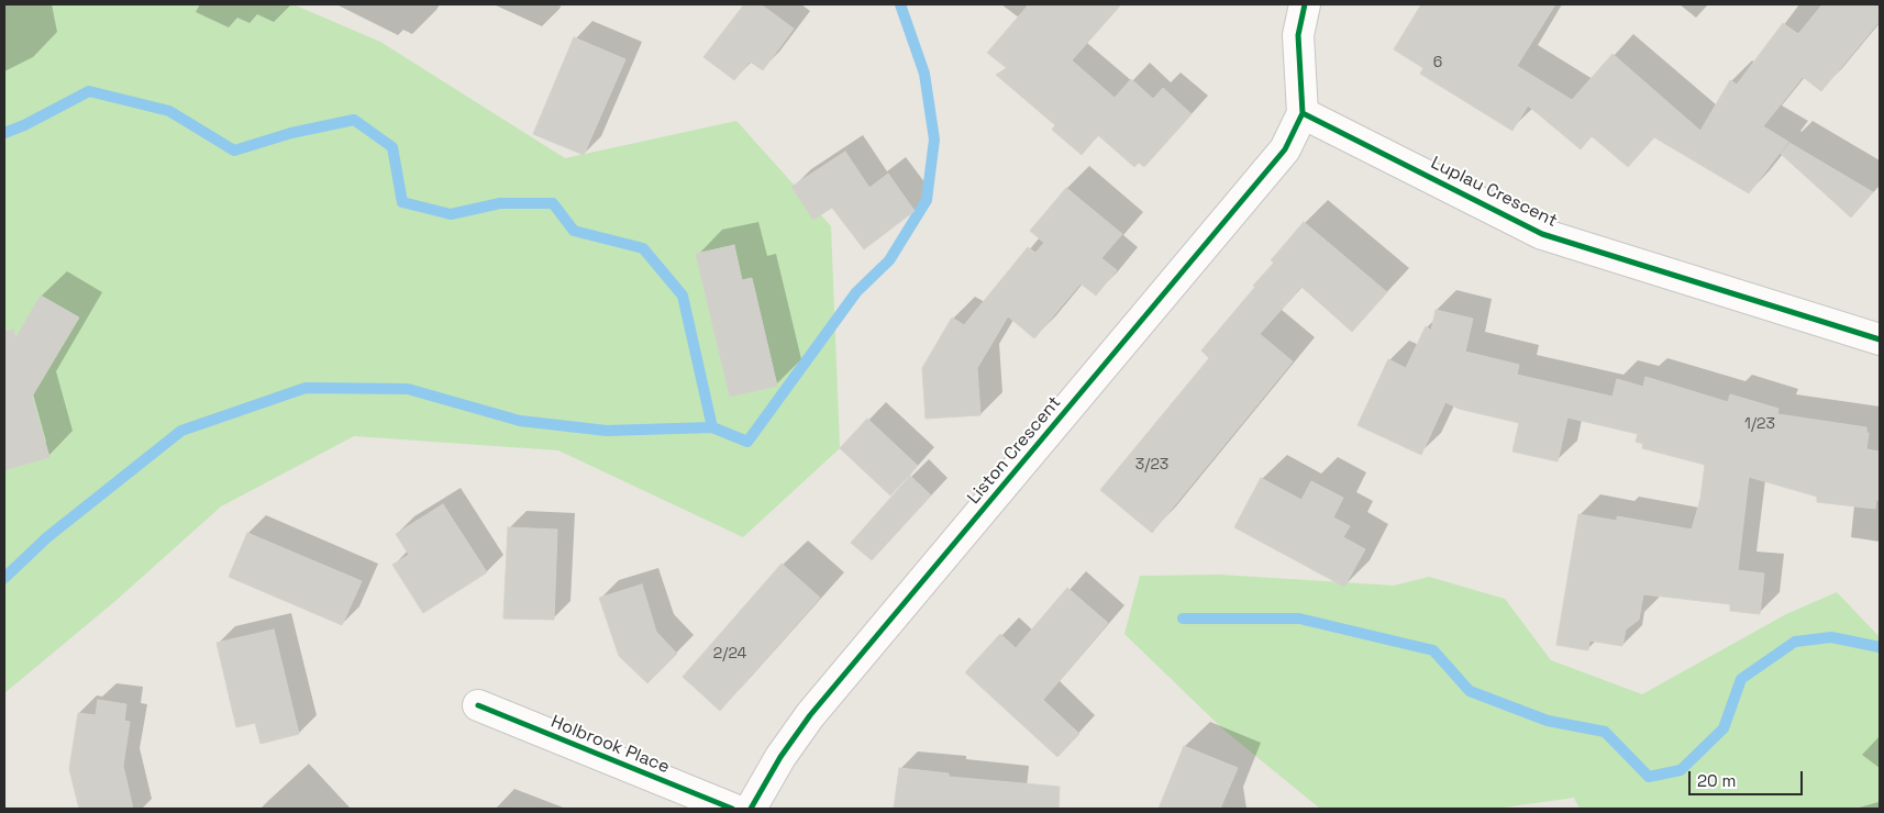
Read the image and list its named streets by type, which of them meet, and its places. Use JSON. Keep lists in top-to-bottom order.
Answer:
{
  "streets": {
    "street": ["Luplau Crescent", "Liston Crescent", "Holbrook Place"]
  },
  "crossings": [
    ["Luplau Crescent", "Liston Crescent"]
  ],
  "house_numbers": [
    "6",
    "1/23",
    "3/23",
    "2/24"
  ],
  "scale_bar": "20 m"
}
